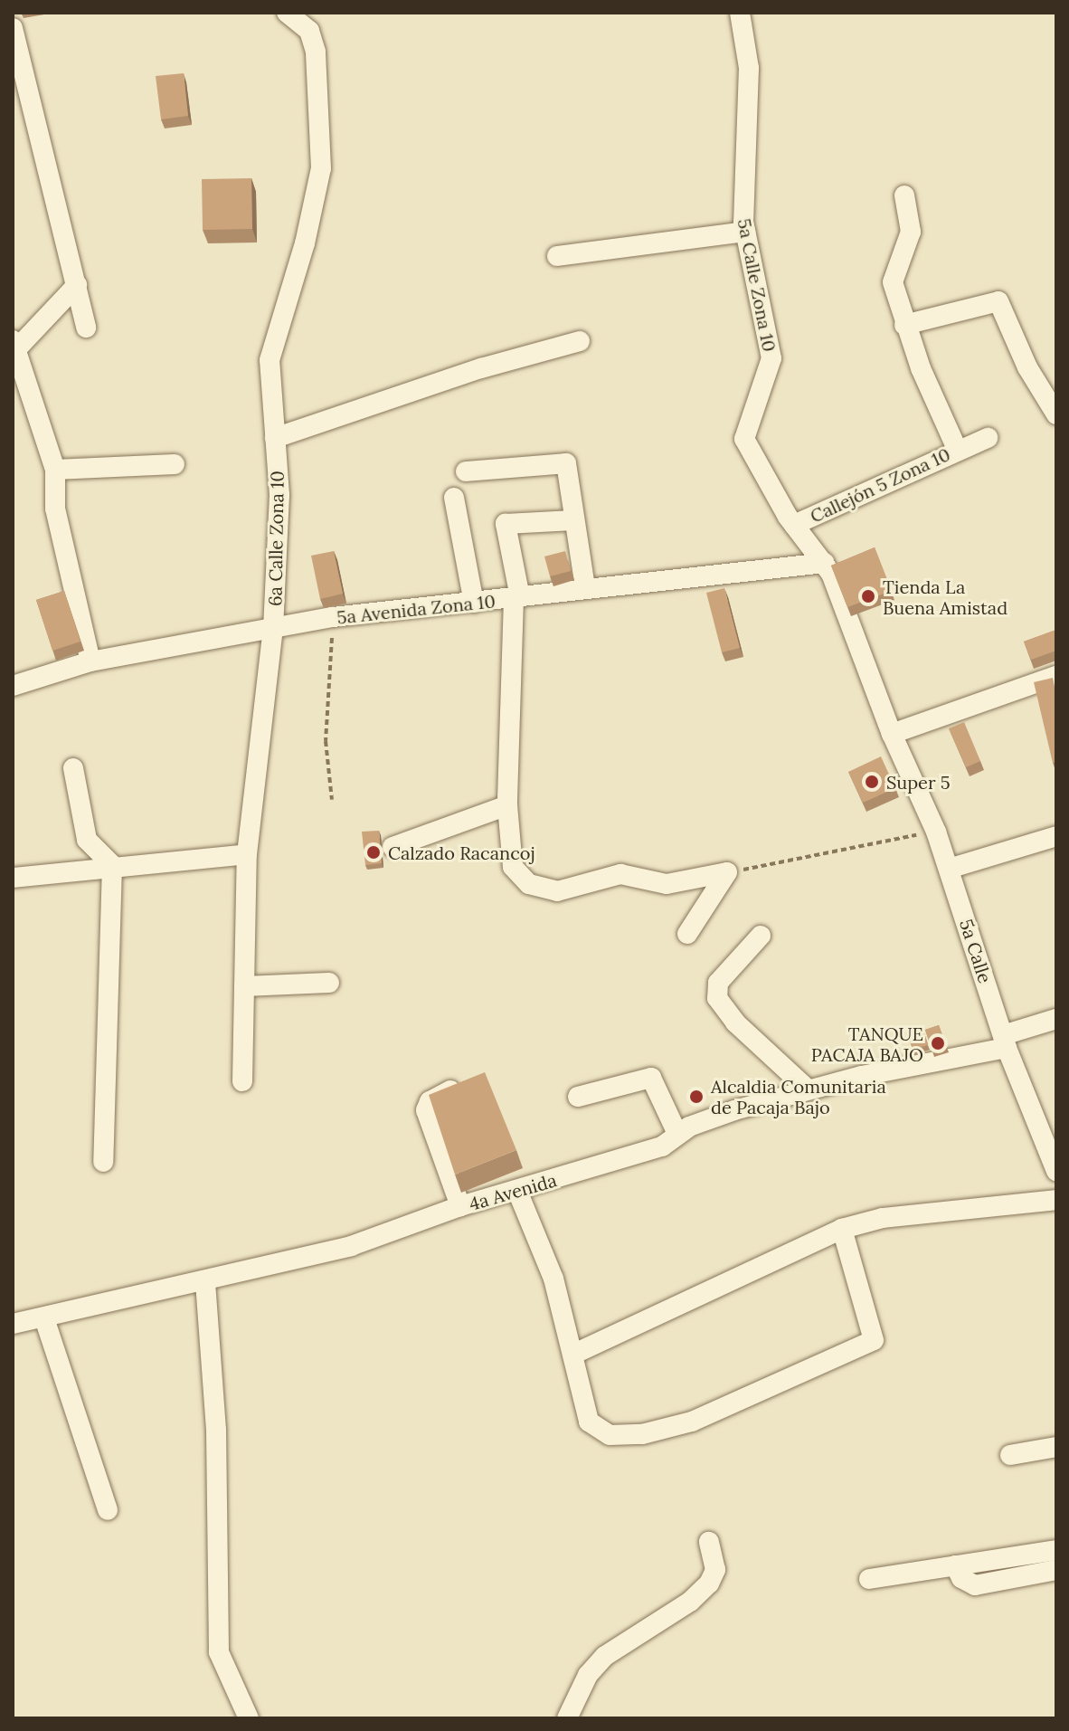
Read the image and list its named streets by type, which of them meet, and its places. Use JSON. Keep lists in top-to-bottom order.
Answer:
{
  "streets": {
    "street": [
      "5a Calle Zona 10",
      "Callejón 5 Zona 10",
      "6a Calle Zona 10",
      "5a Avenida Zona 10",
      "5a Calle",
      "4a Avenida"
    ]
  },
  "crossings": [
    ["5a Calle Zona 10", "Callejón 5 Zona 10"],
    ["5a Calle Zona 10", "5a Avenida Zona 10"],
    ["5a Calle Zona 10", "5a Calle"],
    ["6a Calle Zona 10", "5a Avenida Zona 10"],
    ["5a Calle", "4a Avenida"]
  ],
  "places": [
    "Tienda La Buena Amistad",
    "Super 5",
    "Calzado Racancoj",
    "TANQUE PACAJA BAJO",
    "Alcaldia Comunitaria de Pacaja Bajo"
  ]
}
